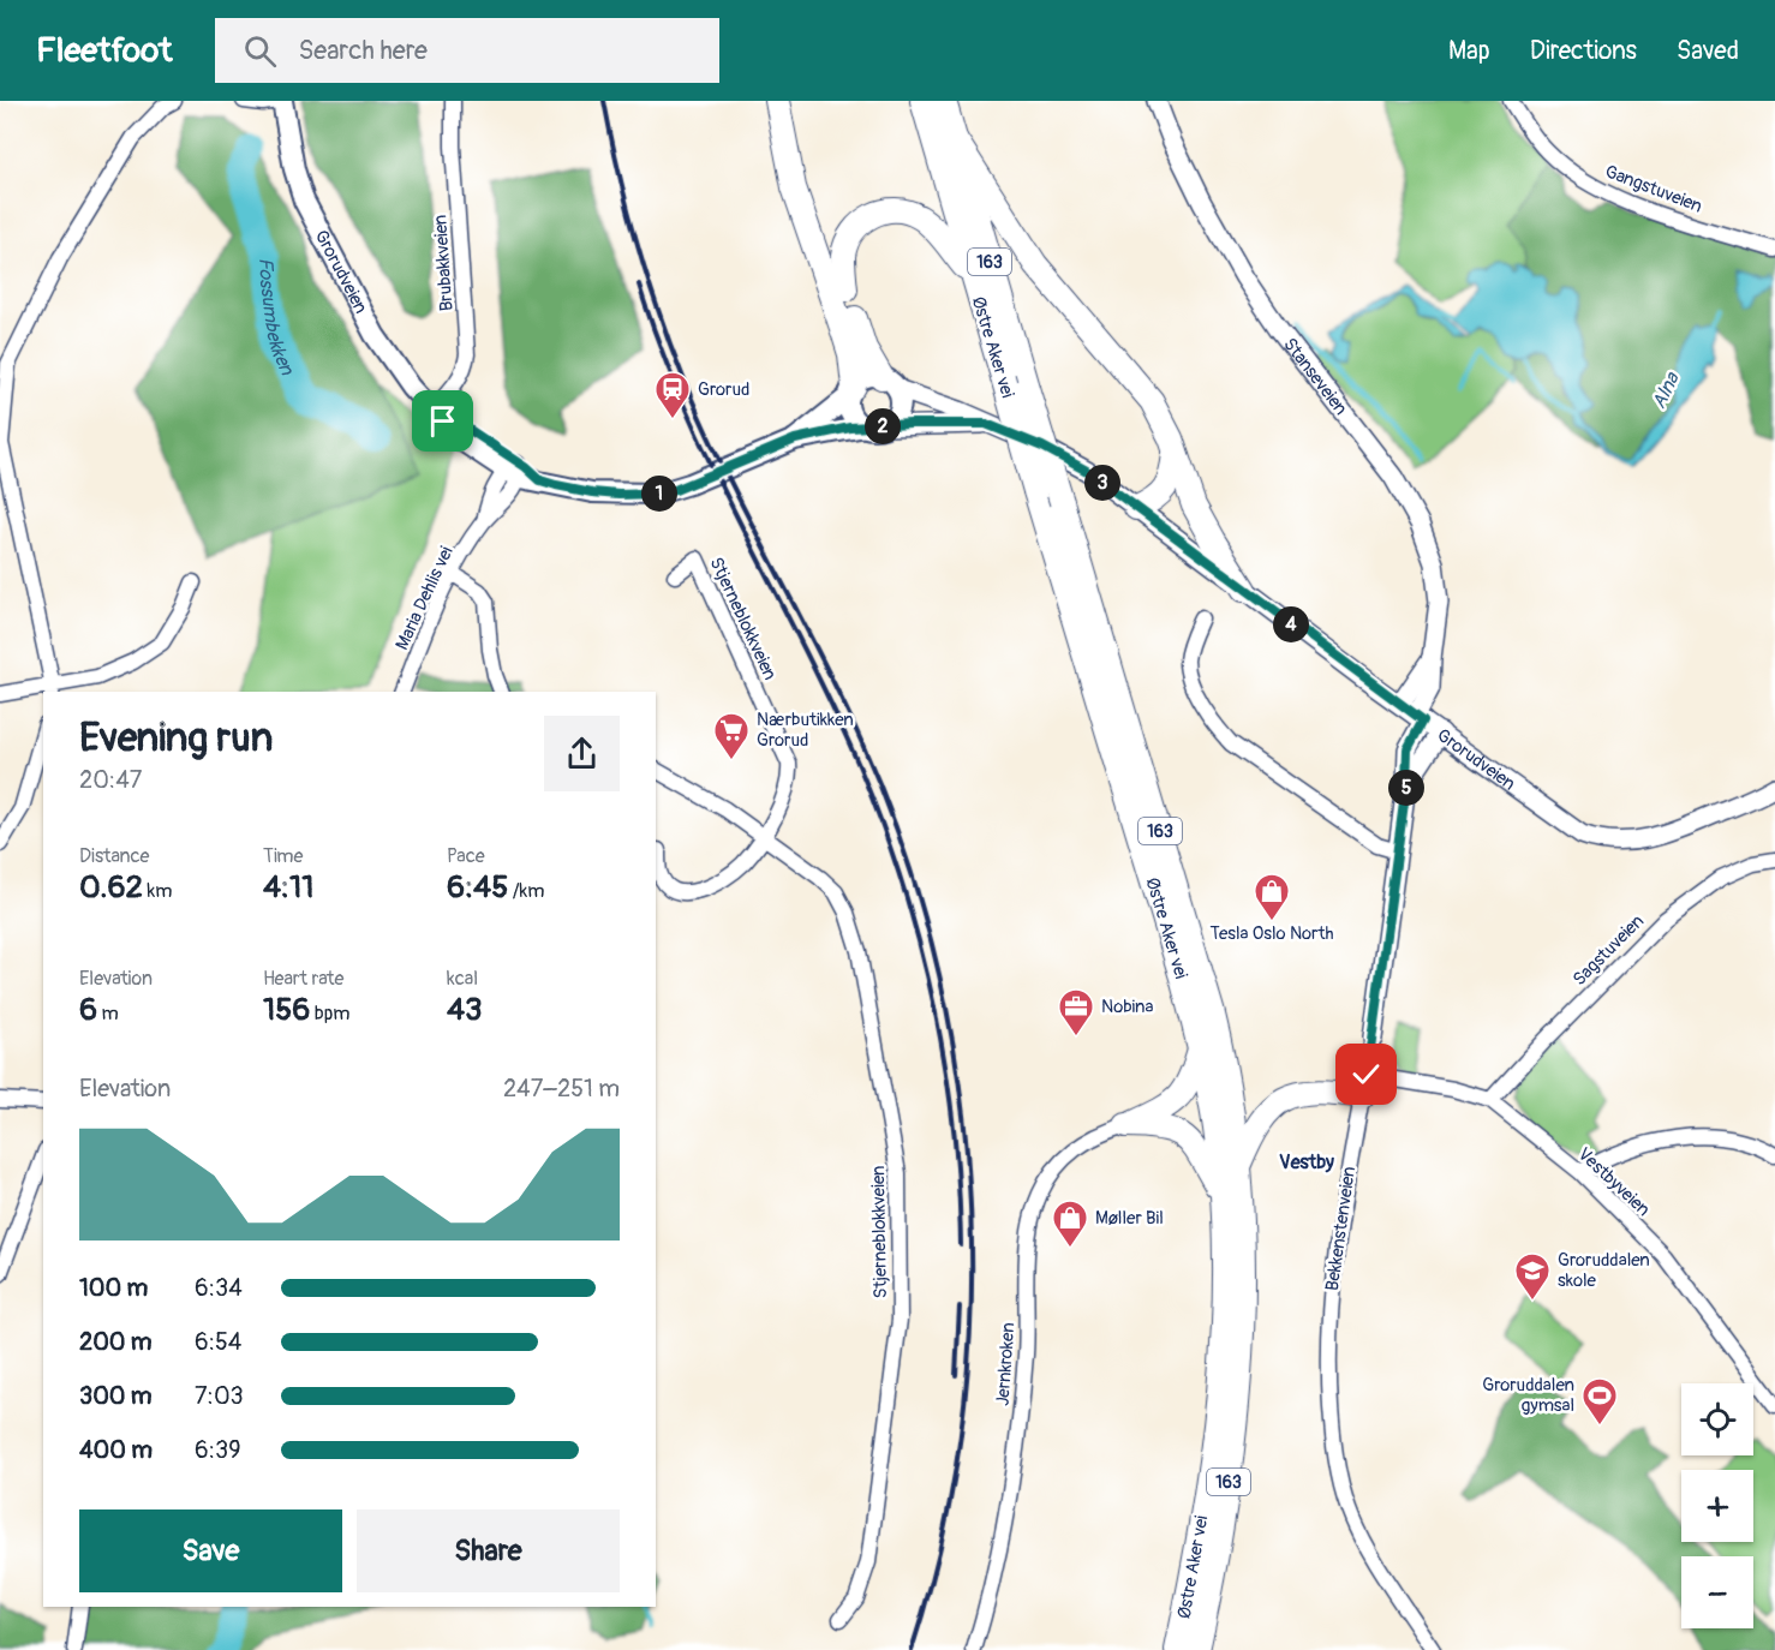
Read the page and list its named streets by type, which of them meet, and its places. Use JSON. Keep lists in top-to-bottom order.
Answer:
{
  "streets": {
    "highway": ["163", "Østre Aker vei"],
    "main road": ["Grorudveien"],
    "street": [
      "Gangstuveien",
      "Brubakkveien",
      "Stanseveien",
      "Maria Dehlis vei",
      "Stjerneblokkveien",
      "Sagstuveien",
      "Vestbyveien",
      "Bekkenstenveien",
      "Jernkroken"
    ]
  },
  "crossings": [
    ["163", "Grorudveien"],
    ["163", "Østre Aker vei"],
    ["Brubakkveien", "Grorudveien"],
    ["Grorudveien", "Stanseveien"],
    ["Grorudveien", "Maria Dehlis vei"],
    ["Grorudveien", "Bekkenstenveien"],
    ["Stanseveien", "Bekkenstenveien"],
    ["Sagstuveien", "Vestbyveien"],
    ["Vestbyveien", "Bekkenstenveien"]
  ],
  "districts": ["Vestby"],
  "water": ["Fossumbekken", "Alna"],
  "places": {
    "station": ["Grorud"],
    "supermarket": ["Nærbutikken Grorud"],
    "shop": ["Tesla Oslo North", "Møller Bil"],
    "office": ["Nobina"],
    "school or university": ["Groruddalen skole"],
    "sports": ["Groruddalen gymsal"]
  },
  "page": {
    "header": "Fleetfoot",
    "search": "Search here",
    "nav": ["Map", "Directions", "Saved"],
    "pins": [
      "2",
      "3",
      "1",
      "4",
      "5"
    ],
    "heading": ["Evening run", "20:47"],
    "stats": [
      ["Distance", "0.62 km"],
      ["Time", "4:11"],
      ["Pace", "6:45 /km"],
      ["Elevation", "6 m"],
      ["Heart rate", "156 bpm"],
      ["kcal", "43"]
    ],
    "chart": ["Elevation", "247–251 m"],
    "list": [
      {
        "name": "100 m",
        "note": "6:34"
      },
      {
        "name": "200 m",
        "note": "6:54"
      },
      {
        "name": "300 m",
        "note": "7:03"
      },
      {
        "name": "400 m",
        "note": "6:39"
      }
    ],
    "map_buttons": ["+", "−"],
    "buttons": ["Save", "Share"]
  }
}
